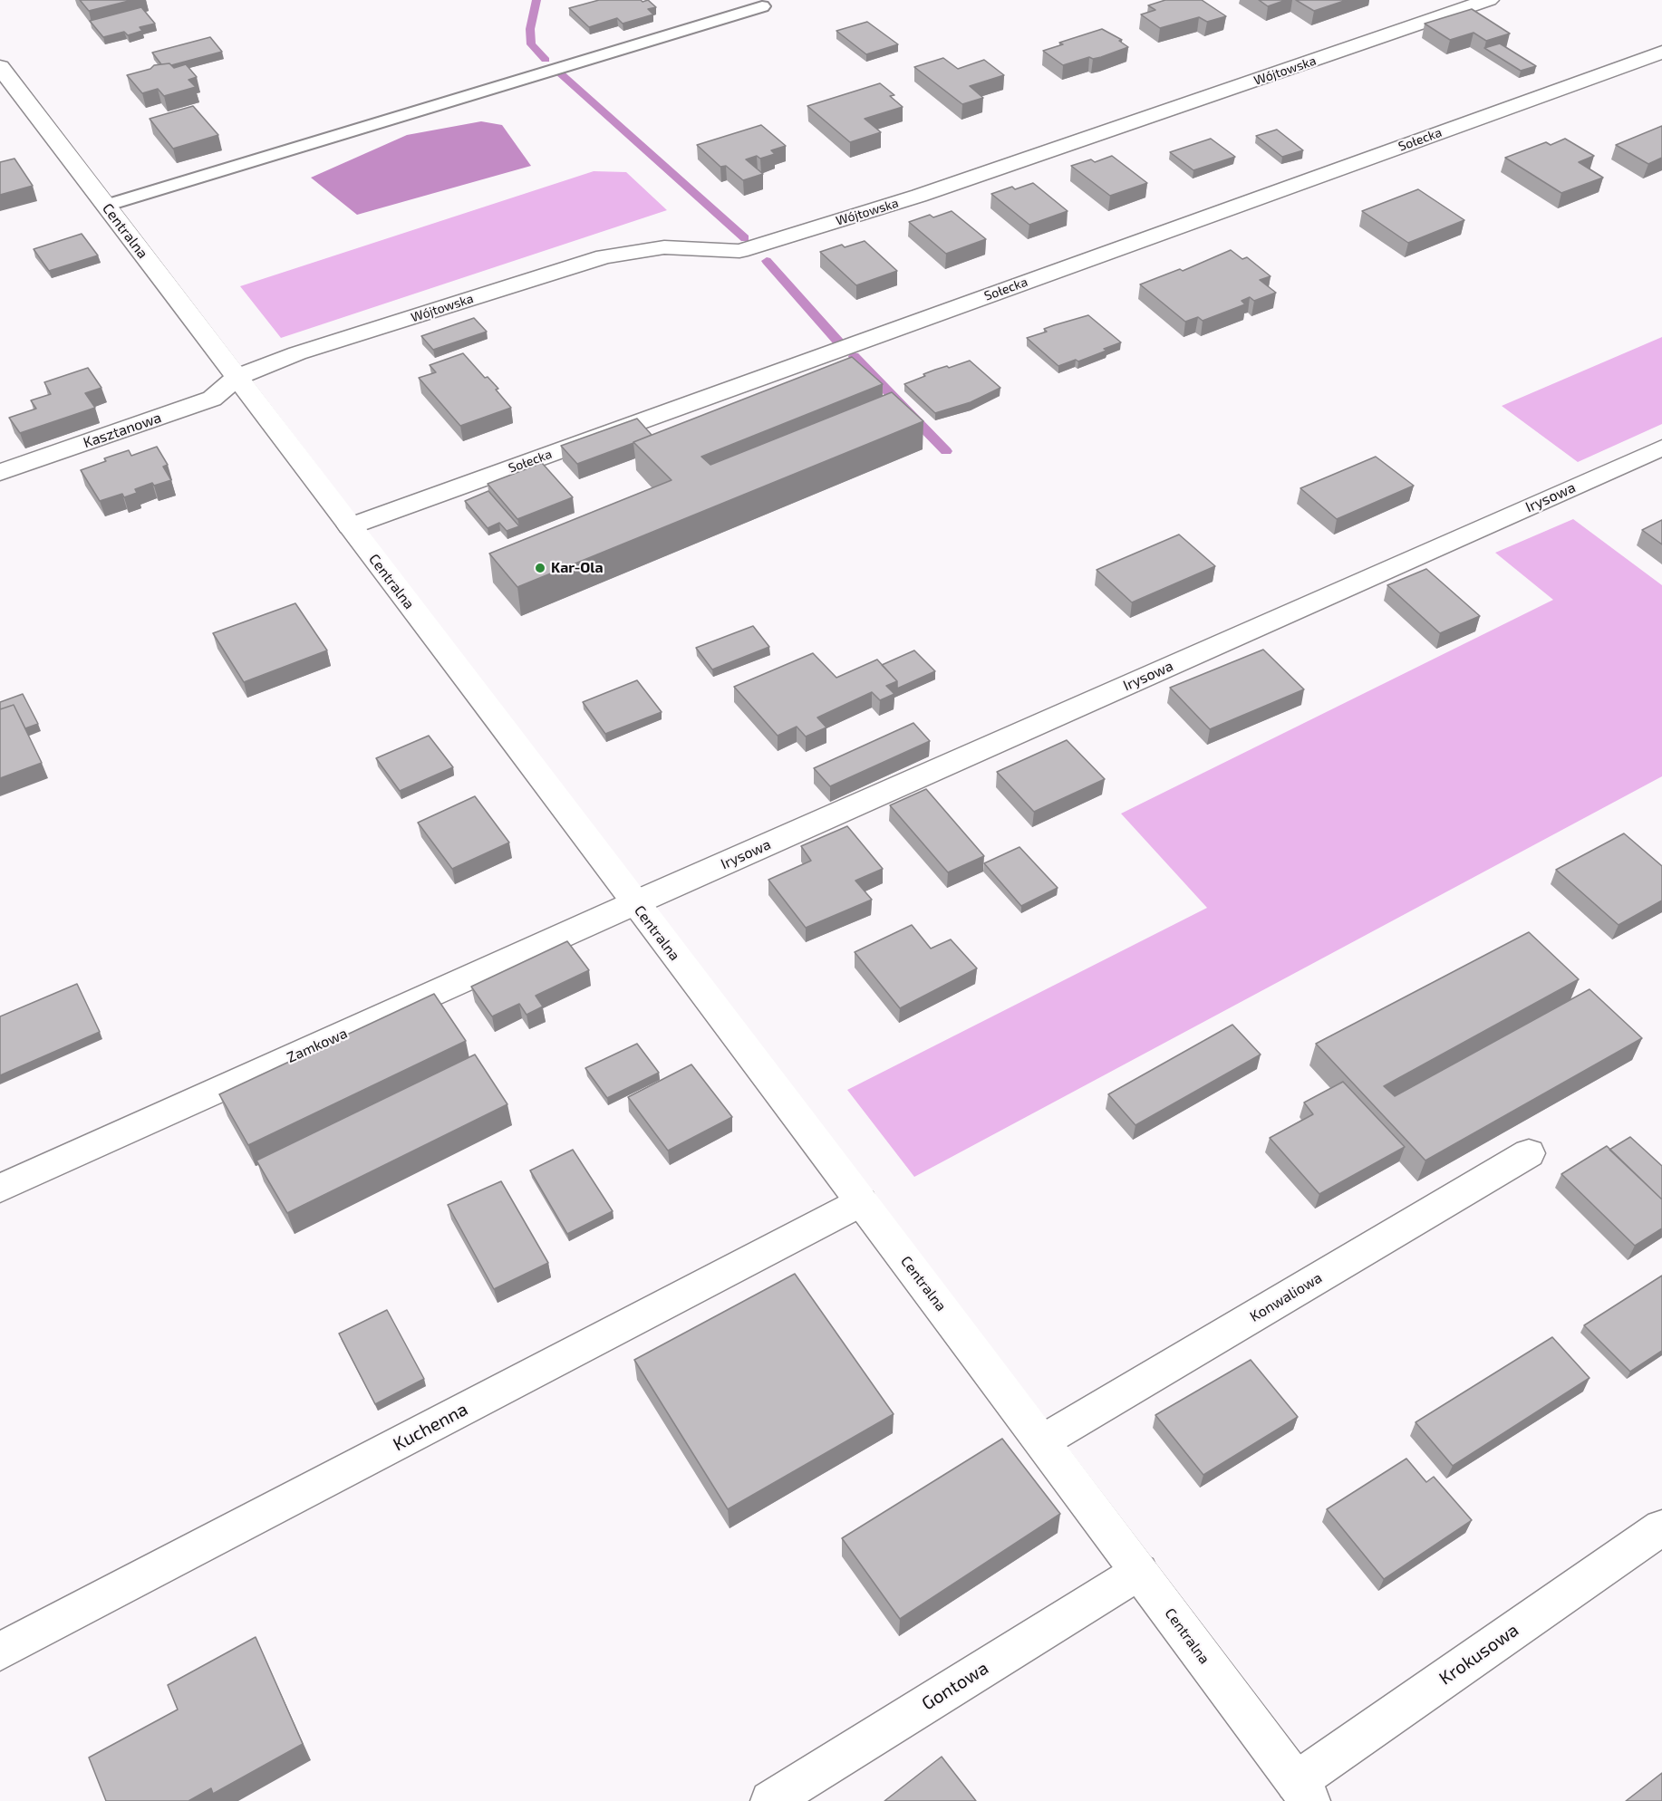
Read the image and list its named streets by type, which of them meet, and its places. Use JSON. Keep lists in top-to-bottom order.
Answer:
{
  "streets": {
    "street": [
      "Wójtowska",
      "Sołecka",
      "Centralna",
      "Kasztanowa",
      "Irysowa",
      "Zamkowa",
      "Konwaliowa",
      "Kuchenna",
      "Krokusowa",
      "Gontowa"
    ]
  },
  "crossings": [
    ["Wójtowska", "Centralna"],
    ["Wójtowska", "Kasztanowa"],
    ["Sołecka", "Centralna"],
    ["Centralna", "Kasztanowa"],
    ["Centralna", "Irysowa"],
    ["Centralna", "Zamkowa"],
    ["Centralna", "Konwaliowa"],
    ["Centralna", "Kuchenna"],
    ["Centralna", "Krokusowa"],
    ["Centralna", "Gontowa"],
    ["Irysowa", "Zamkowa"]
  ],
  "places": ["Kar-Ola"]
}
